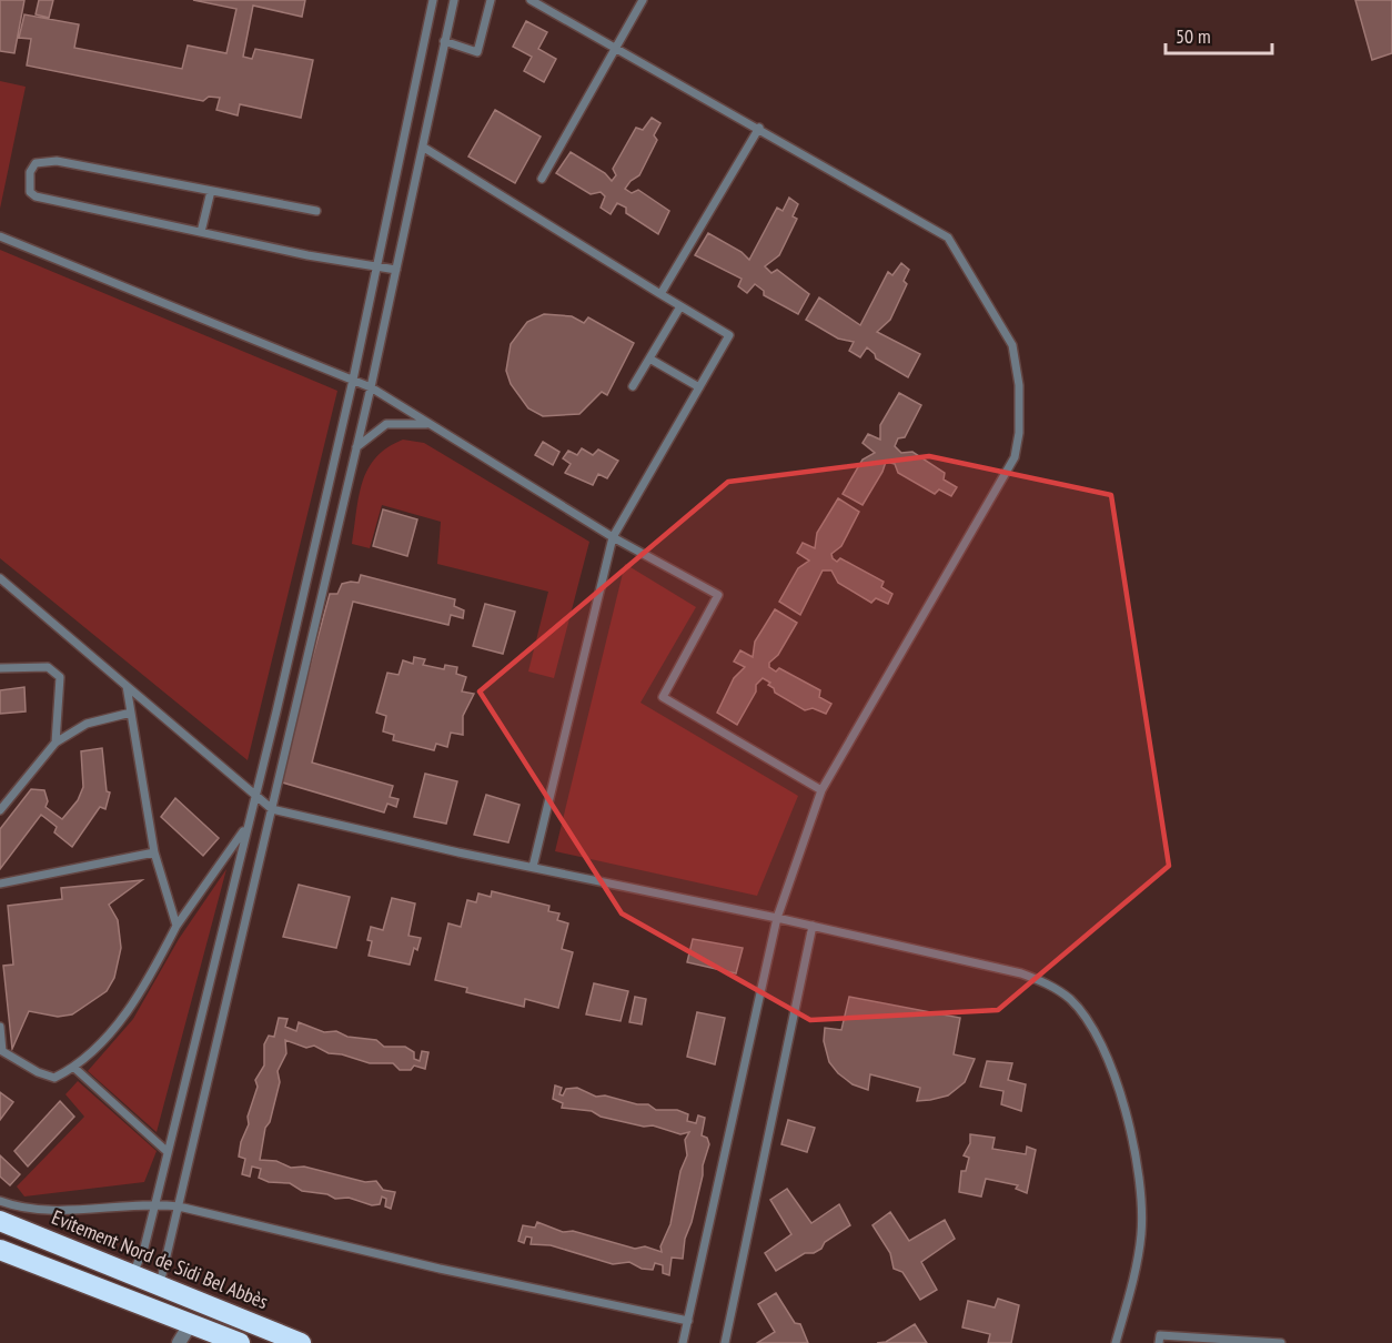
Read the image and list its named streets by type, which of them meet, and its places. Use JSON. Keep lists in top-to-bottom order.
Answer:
{
  "streets": {
    "highway": ["Evitement Nord de Sidi Bel Abbès"]
  },
  "scale_bar": "50 m"
}
